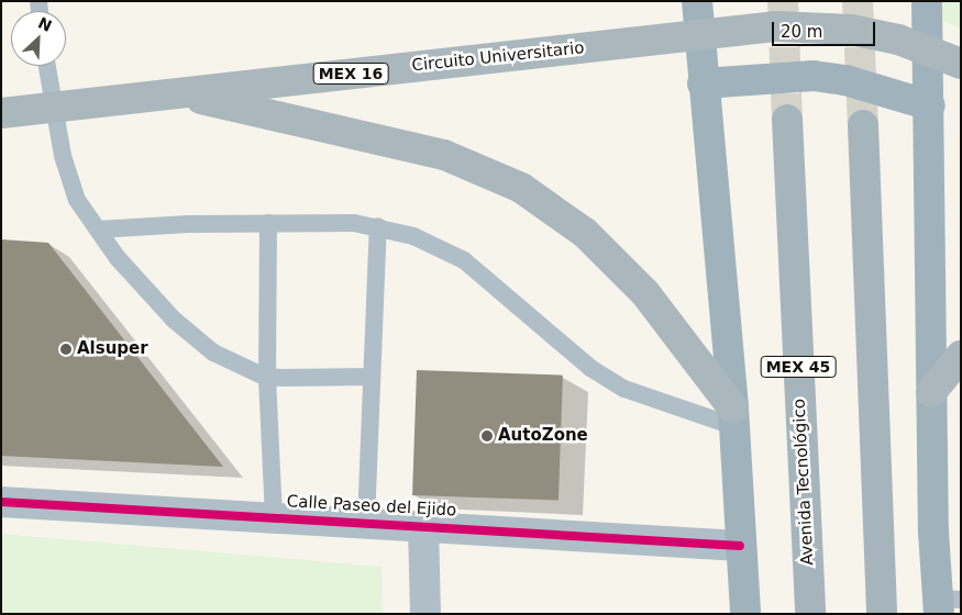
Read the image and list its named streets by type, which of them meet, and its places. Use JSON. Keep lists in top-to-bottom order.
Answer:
{
  "streets": {
    "highway": ["Circuito Universitario", "MEX 16"],
    "main road": ["MEX 45", "Avenida Tecnológico"],
    "street": ["Calle Paseo del Ejido"]
  },
  "places": ["Alsuper", "AutoZone"],
  "scale_bar": "20 m",
  "north": "top right"
}
